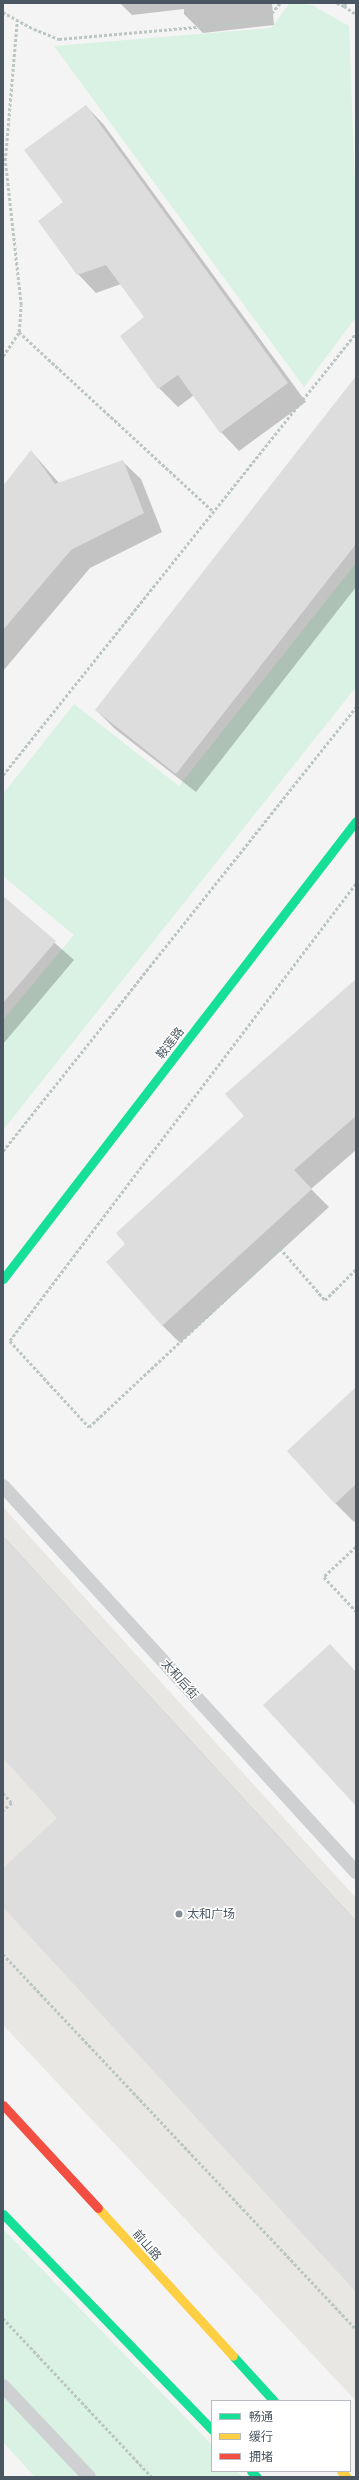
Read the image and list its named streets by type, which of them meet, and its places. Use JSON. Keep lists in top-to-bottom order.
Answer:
{
  "streets": {
    "main road": ["鞍莲路", "前山路"],
    "lane": ["太和后街"]
  },
  "places": ["太和广场"],
  "legend": ["畅通", "缓行", "拥堵"]
}
